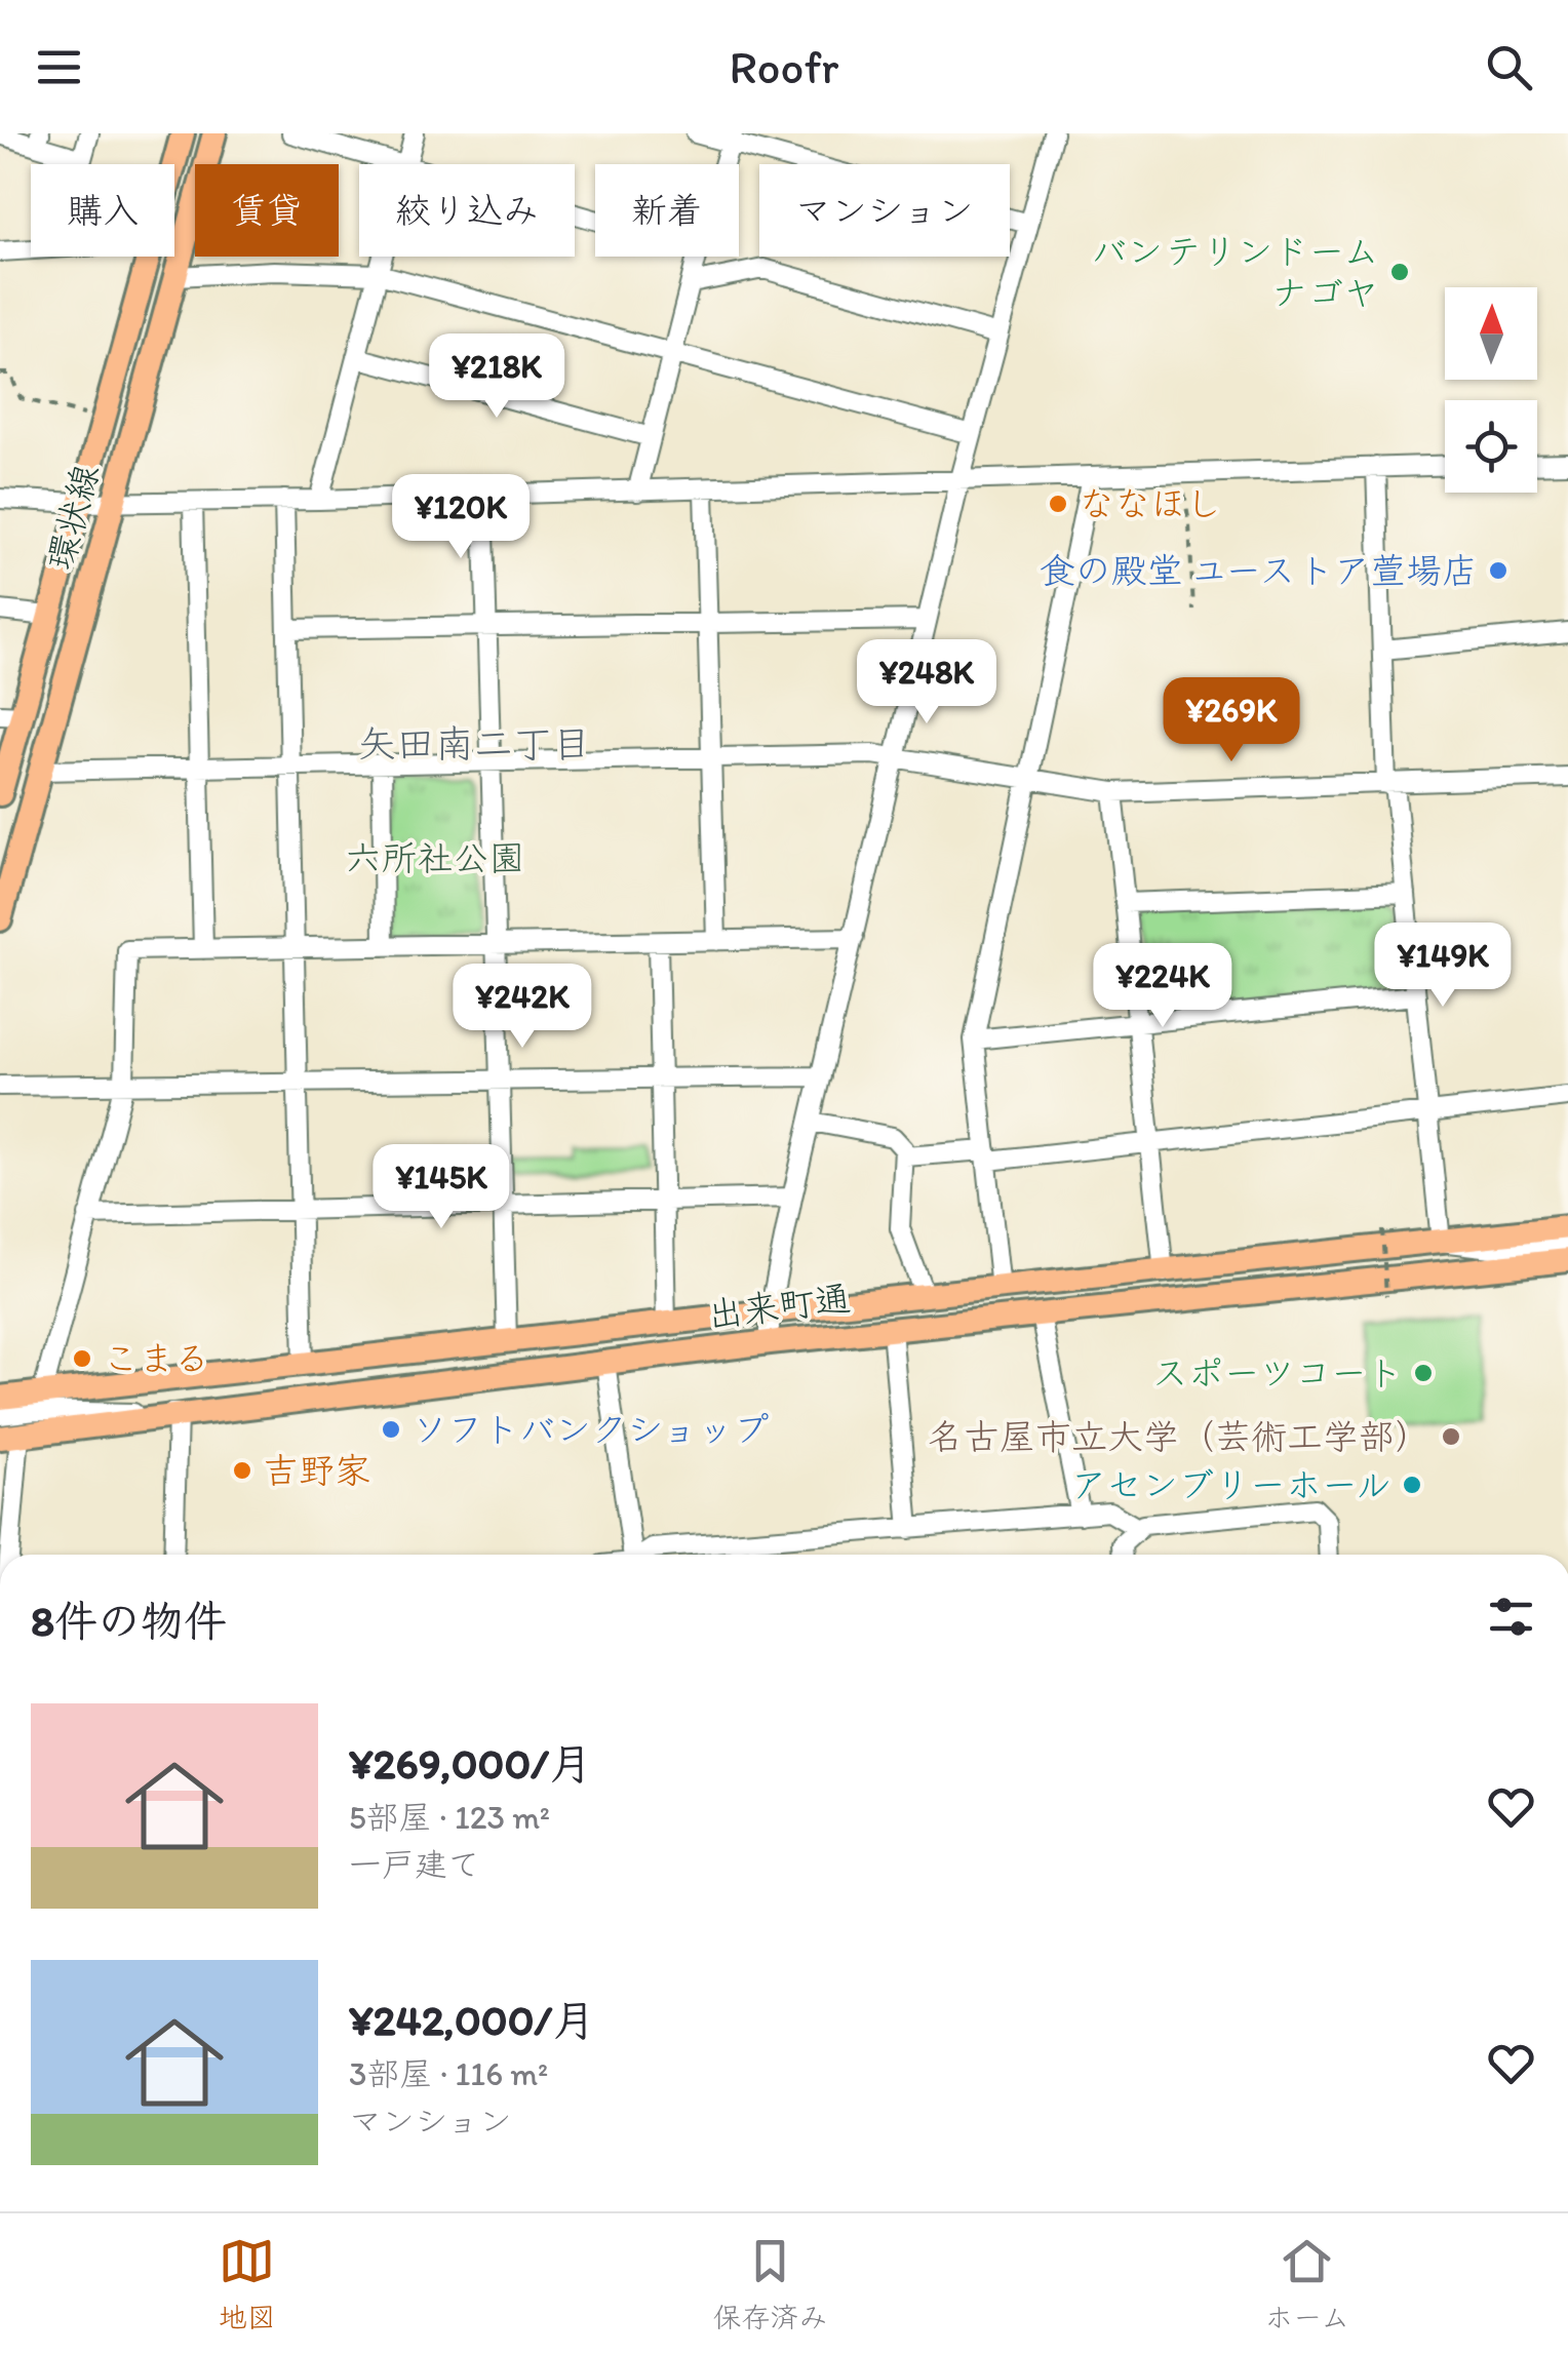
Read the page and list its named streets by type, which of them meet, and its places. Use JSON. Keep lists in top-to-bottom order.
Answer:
{
  "streets": {
    "main road": ["環状線", "出来町通"]
  },
  "districts": ["矢田南二丁目"],
  "parks": ["六所社公園"],
  "places": [
    "バンテリンドーム ナゴヤ",
    "ななほし",
    "食の殿堂 ユーストア萱場店",
    "こまる",
    "スポーツコート",
    "ソフトバンクショップ",
    "名古屋市立大学（芸術工学部）",
    "吉野家",
    "アセンブリーホール"
  ],
  "north": "top",
  "page": {
    "header": "Roofr",
    "chip": [
      "購入",
      "賃貸",
      "絞り込み",
      "新着",
      "マンション"
    ],
    "price": [
      "¥218K",
      "¥120K",
      "¥248K",
      "¥269K",
      "¥149K",
      "¥224K",
      "¥242K",
      "¥145K"
    ],
    "heading": "8件の物件",
    "list": [
      {
        "name": "¥269,000/月",
        "note": "5部屋 · 123 m² · 一戸建て"
      },
      {
        "name": "¥242,000/月",
        "note": "3部屋 · 116 m² · マンション"
      }
    ],
    "tabs": ["地図", "保存済み", "ホーム"]
  }
}
